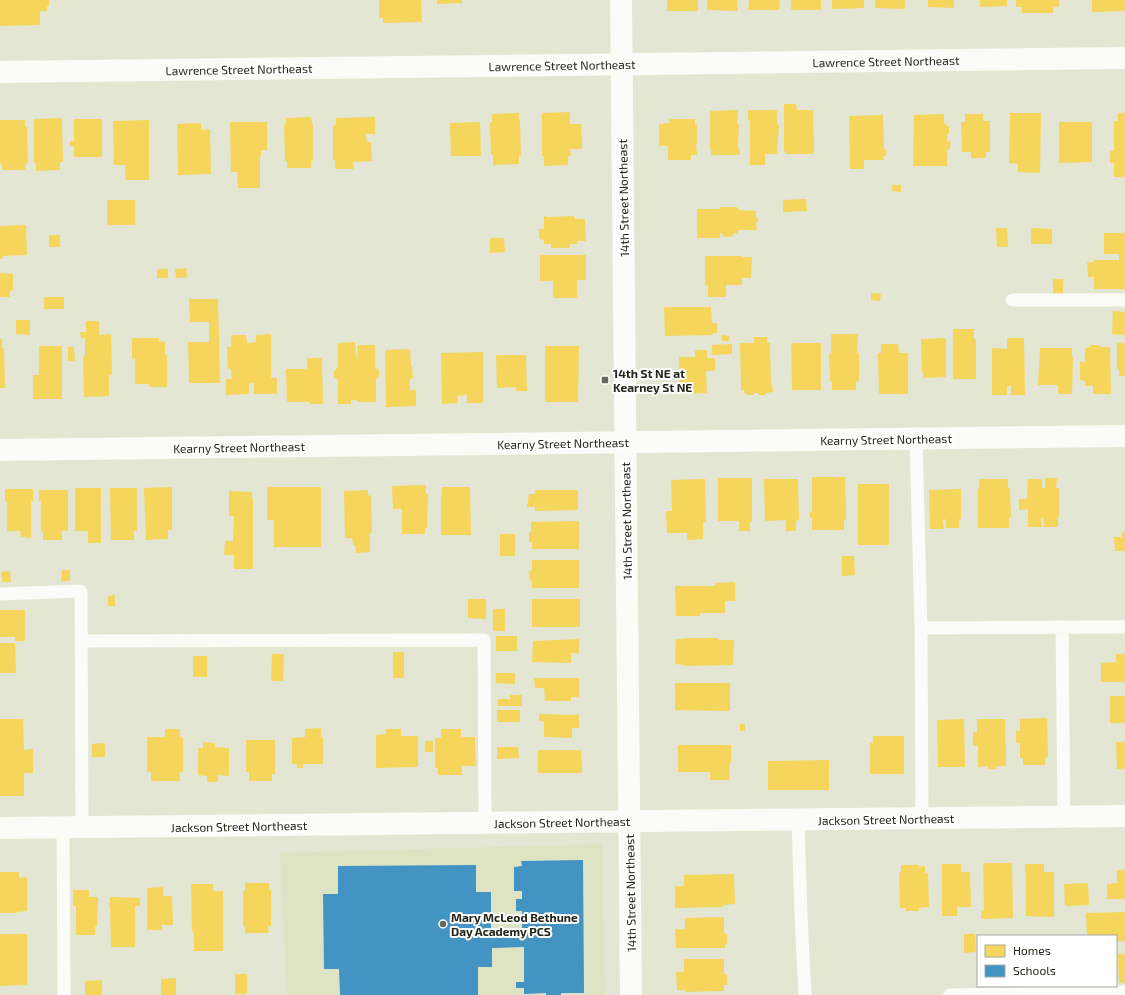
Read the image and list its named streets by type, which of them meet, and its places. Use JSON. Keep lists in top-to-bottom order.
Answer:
{
  "streets": {
    "street": [
      "Lawrence Street Northeast",
      "14th Street Northeast",
      "Kearny Street Northeast",
      "Jackson Street Northeast"
    ]
  },
  "crossings": [
    ["Lawrence Street Northeast", "14th Street Northeast"],
    ["14th Street Northeast", "Kearny Street Northeast"],
    ["14th Street Northeast", "Jackson Street Northeast"]
  ],
  "places": {
    "transit": ["14th St NE at Kearney St NE"],
    "other": ["Mary McLeod Bethune Day Academy PCS"]
  },
  "legend": ["Homes", "Schools"]
}
